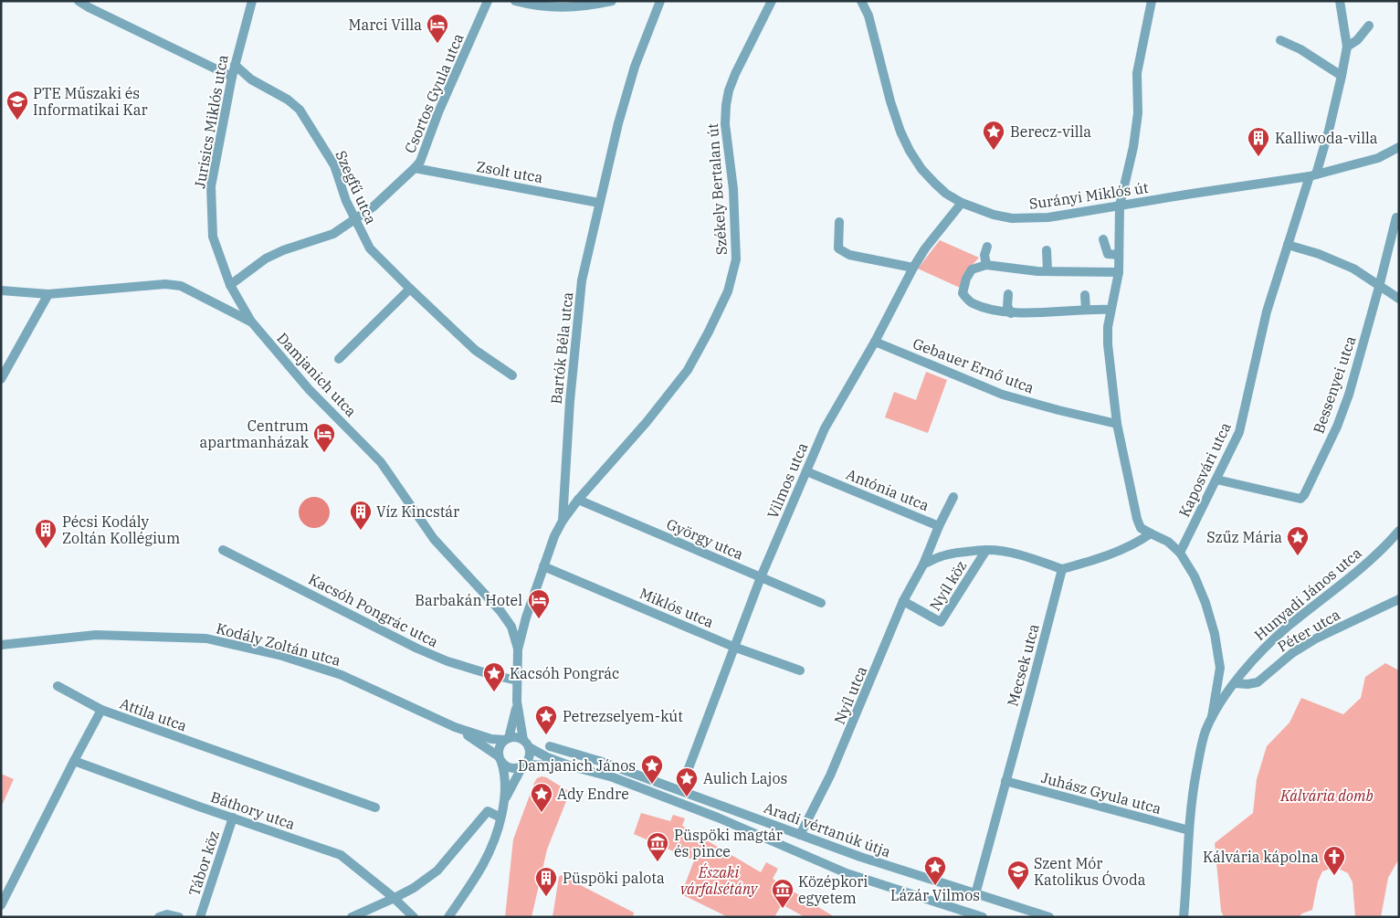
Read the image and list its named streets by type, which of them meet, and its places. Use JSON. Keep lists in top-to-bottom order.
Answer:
{
  "streets": {
    "street": [
      "Csortos Gyula utca",
      "Jurisics Miklós utca",
      "Zsolt utca",
      "Szegfű utca",
      "Székely Bertalan út",
      "Surányi Miklós út",
      "Bartók Béla utca",
      "Gebauer Ernő utca",
      "Damjanich utca",
      "Bessenyei utca",
      "Kaposvári utca",
      "Vilmos utca",
      "Antónia utca",
      "György utca",
      "Nyíl köz",
      "Hunyadi János utca",
      "Miklós utca",
      "Kacsóh Pongrác utca",
      "Péter utca",
      "Kodály Zoltán utca",
      "Mecsek utca",
      "Nyíl utca",
      "Attila utca",
      "Juhász Gyula utca",
      "Báthory utca",
      "Aradi vértanúk útja",
      "Tábor köz"
    ]
  },
  "crossings": [
    ["Csortos Gyula utca", "Jurisics Miklós utca"],
    ["Csortos Gyula utca", "Zsolt utca"],
    ["Csortos Gyula utca", "Szegfű utca"],
    ["Jurisics Miklós utca", "Szegfű utca"],
    ["Jurisics Miklós utca", "Damjanich utca"],
    ["Zsolt utca", "Bartók Béla utca"],
    ["Székely Bertalan út", "Bartók Béla utca"],
    ["Székely Bertalan út", "György utca"],
    ["Surányi Miklós út", "Kaposvári utca"],
    ["Surányi Miklós út", "Vilmos utca"],
    ["Bartók Béla utca", "Damjanich utca"],
    ["Bartók Béla utca", "Miklós utca"],
    ["Bartók Béla utca", "Kacsóh Pongrác utca"],
    ["Bartók Béla utca", "Kodály Zoltán utca"],
    ["Bartók Béla utca", "Aradi vértanúk útja"],
    ["Gebauer Ernő utca", "Vilmos utca"],
    ["Bessenyei utca", "Kaposvári utca"],
    ["Vilmos utca", "Antónia utca"],
    ["Vilmos utca", "György utca"],
    ["Vilmos utca", "Miklós utca"],
    ["Vilmos utca", "Aradi vértanúk útja"],
    ["Antónia utca", "Nyíl utca"],
    ["Nyíl köz", "Nyíl utca"],
    ["Hunyadi János utca", "Péter utca"],
    ["Hunyadi János utca", "Juhász Gyula utca"],
    ["Kodály Zoltán utca", "Aradi vértanúk útja"],
    ["Mecsek utca", "Juhász Gyula utca"],
    ["Mecsek utca", "Aradi vértanúk útja"],
    ["Nyíl utca", "Aradi vértanúk útja"],
    ["Attila utca", "Báthory utca"],
    ["Báthory utca", "Tábor köz"]
  ],
  "parks": ["Kálvária domb", "Északi várfalsétány"],
  "places": {
    "hotel": ["Marci Villa", "Centrum apartmanházak", "Barbakán Hotel"],
    "school or university": ["PTE Műszaki és Informatikai Kar", "Szent Mór Katolikus Óvoda"],
    "place": [
      "Berecz-villa",
      "Szűz Mária",
      "Kacsóh Pongrác",
      "Petrezselyem-kút",
      "Damjanich János",
      "Aulich Lajos",
      "Ady Endre",
      "Lázár Vilmos"
    ],
    "building": [
      "Kalliwoda-villa",
      "Víz Kincstár",
      "Pécsi Kodály Zoltán Kollégium",
      "Püspöki palota"
    ],
    "museum": ["Püspöki magtár és pince", "Középkori egyetem"],
    "church": ["Kálvária kápolna"]
  }
}
